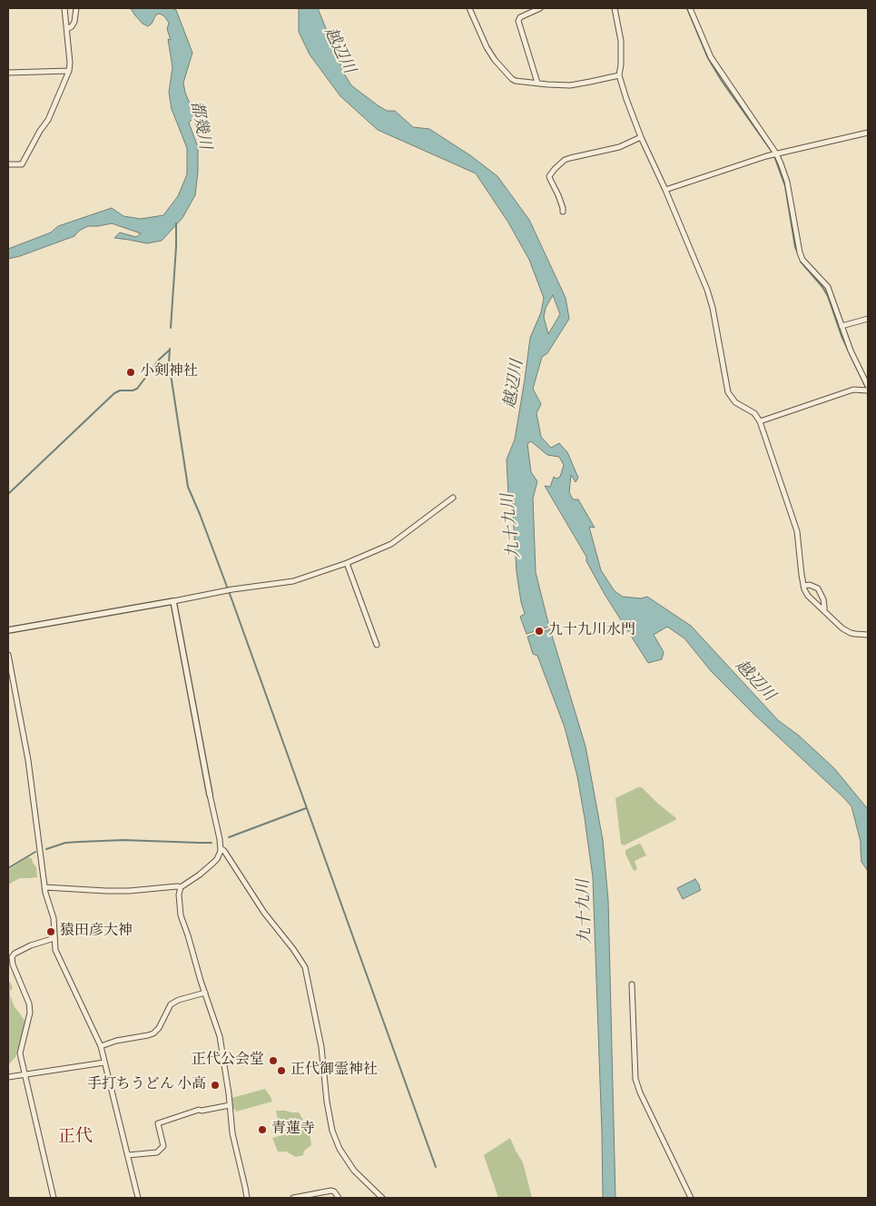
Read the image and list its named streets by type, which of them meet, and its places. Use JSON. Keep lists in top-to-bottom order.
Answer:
{
  "districts": ["正代"],
  "water": ["越辺川", "都幾川", "九十九川"],
  "places": [
    "小剣神社",
    "九十九川水門",
    "猿田彦大神",
    "正代公会堂",
    "正代御霊神社",
    "手打ちうどん 小高",
    "青蓮寺"
  ]
}
